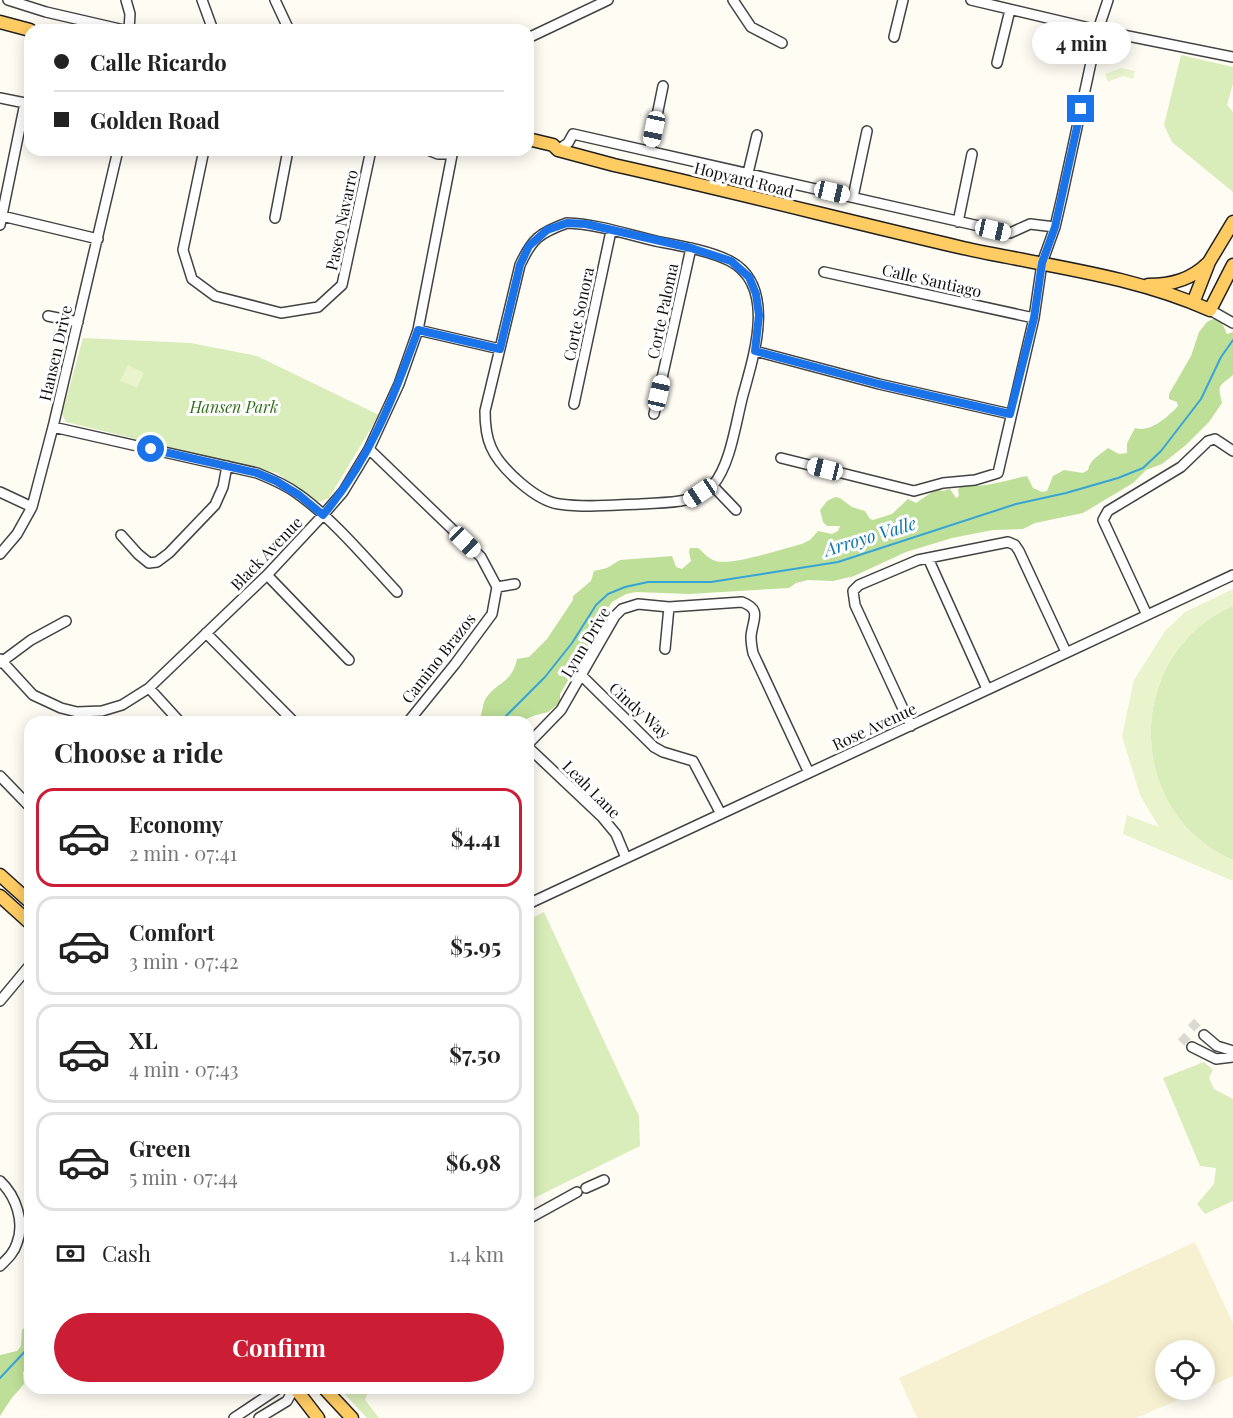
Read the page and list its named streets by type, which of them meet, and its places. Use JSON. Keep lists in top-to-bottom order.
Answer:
{
  "streets": {
    "main road": ["Hopyard Road"],
    "street": [
      "Paseo Navarro",
      "Calle Santiago",
      "Corte Paloma",
      "Corte Sonora",
      "Hansen Drive",
      "Black Avenue",
      "Lynn Drive",
      "Camino Brazos",
      "Cindy Way",
      "Rose Avenue",
      "Leah Lane"
    ]
  },
  "crossings": [
    ["Lynn Drive", "Cindy Way"],
    ["Lynn Drive", "Rose Avenue"],
    ["Cindy Way", "Rose Avenue"],
    ["Rose Avenue", "Leah Lane"]
  ],
  "water": ["Arroyo Valle"],
  "parks": ["Hansen Park"],
  "page": {
    "bubble": "4 min",
    "banner": ["Calle Ricardo", "Golden Road"],
    "heading": "Choose a ride",
    "list": [
      {
        "name": "Economy",
        "note": "2 min · 07:41",
        "value": "$4.41"
      },
      {
        "name": "Comfort",
        "note": "3 min · 07:42",
        "value": "$5.95"
      },
      {
        "name": "XL",
        "note": "4 min · 07:43",
        "value": "$7.50"
      },
      {
        "name": "Green",
        "note": "5 min · 07:44",
        "value": "$6.98"
      }
    ],
    "pay": ["Cash", "1.4 km"],
    "buttons": "Confirm"
  }
}
